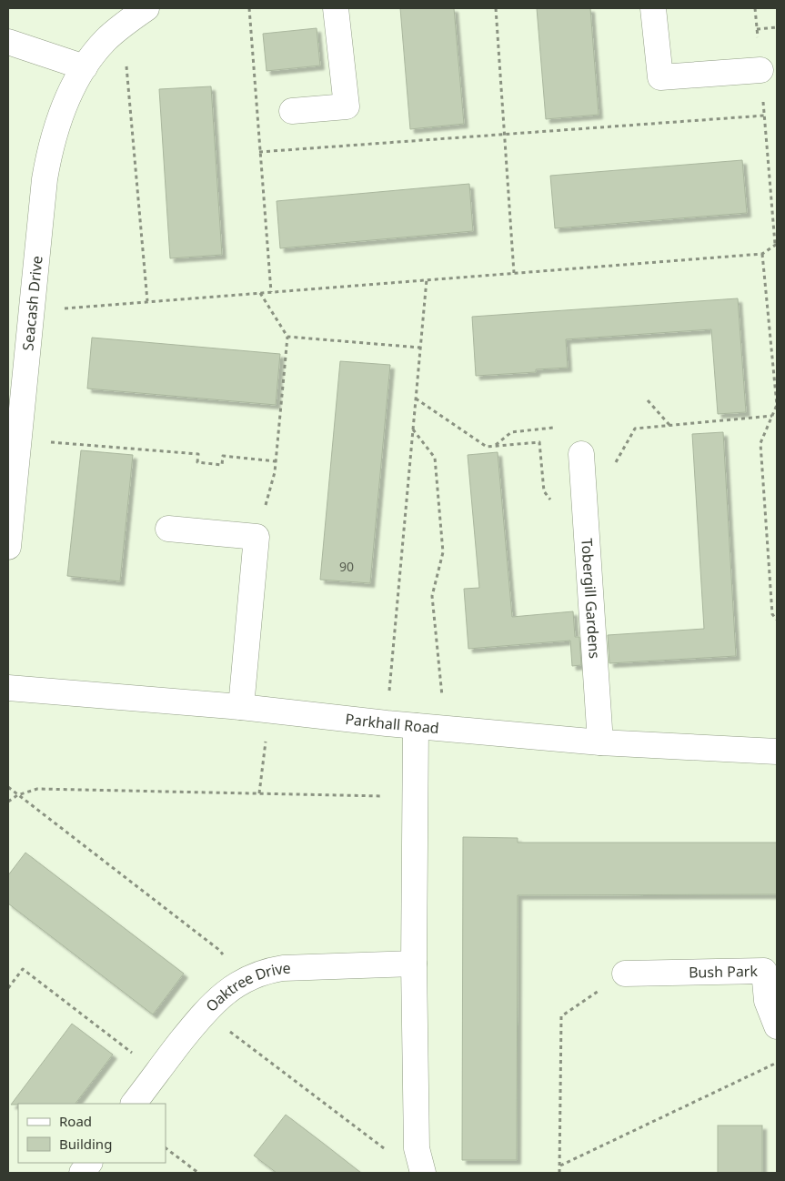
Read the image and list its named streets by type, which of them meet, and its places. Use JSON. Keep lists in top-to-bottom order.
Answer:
{
  "streets": {
    "street": [
      "Seacash Drive",
      "Tobergill Gardens",
      "Parkhall Road",
      "Bush Park",
      "Oaktree Drive"
    ]
  },
  "crossings": [
    ["Tobergill Gardens", "Parkhall Road"]
  ],
  "house_numbers": ["90"],
  "legend": ["Road", "Building"]
}
